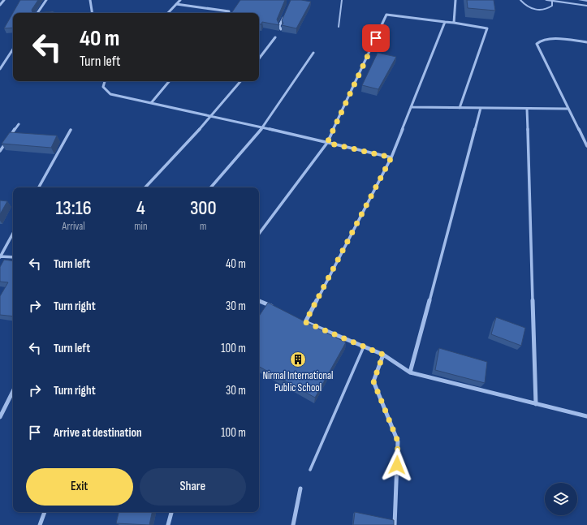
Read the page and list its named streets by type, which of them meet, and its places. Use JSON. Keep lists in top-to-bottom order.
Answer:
{
  "places": {
    "building": ["Nirmal International Public School"]
  },
  "page": {
    "turn": ["40 m", "Turn left"],
    "eta": [
      "13:16",
      "Arrival",
      "4",
      "min",
      "300",
      "m"
    ],
    "list": [
      {
        "name": "Turn left",
        "value": "40 m"
      },
      {
        "name": "Turn right",
        "value": "30 m"
      },
      {
        "name": "Turn left",
        "value": "100 m"
      },
      {
        "name": "Turn right",
        "value": "30 m"
      },
      {
        "name": "Arrive at destination",
        "value": "100 m"
      }
    ],
    "buttons": ["Exit", "Share"]
  }
}
